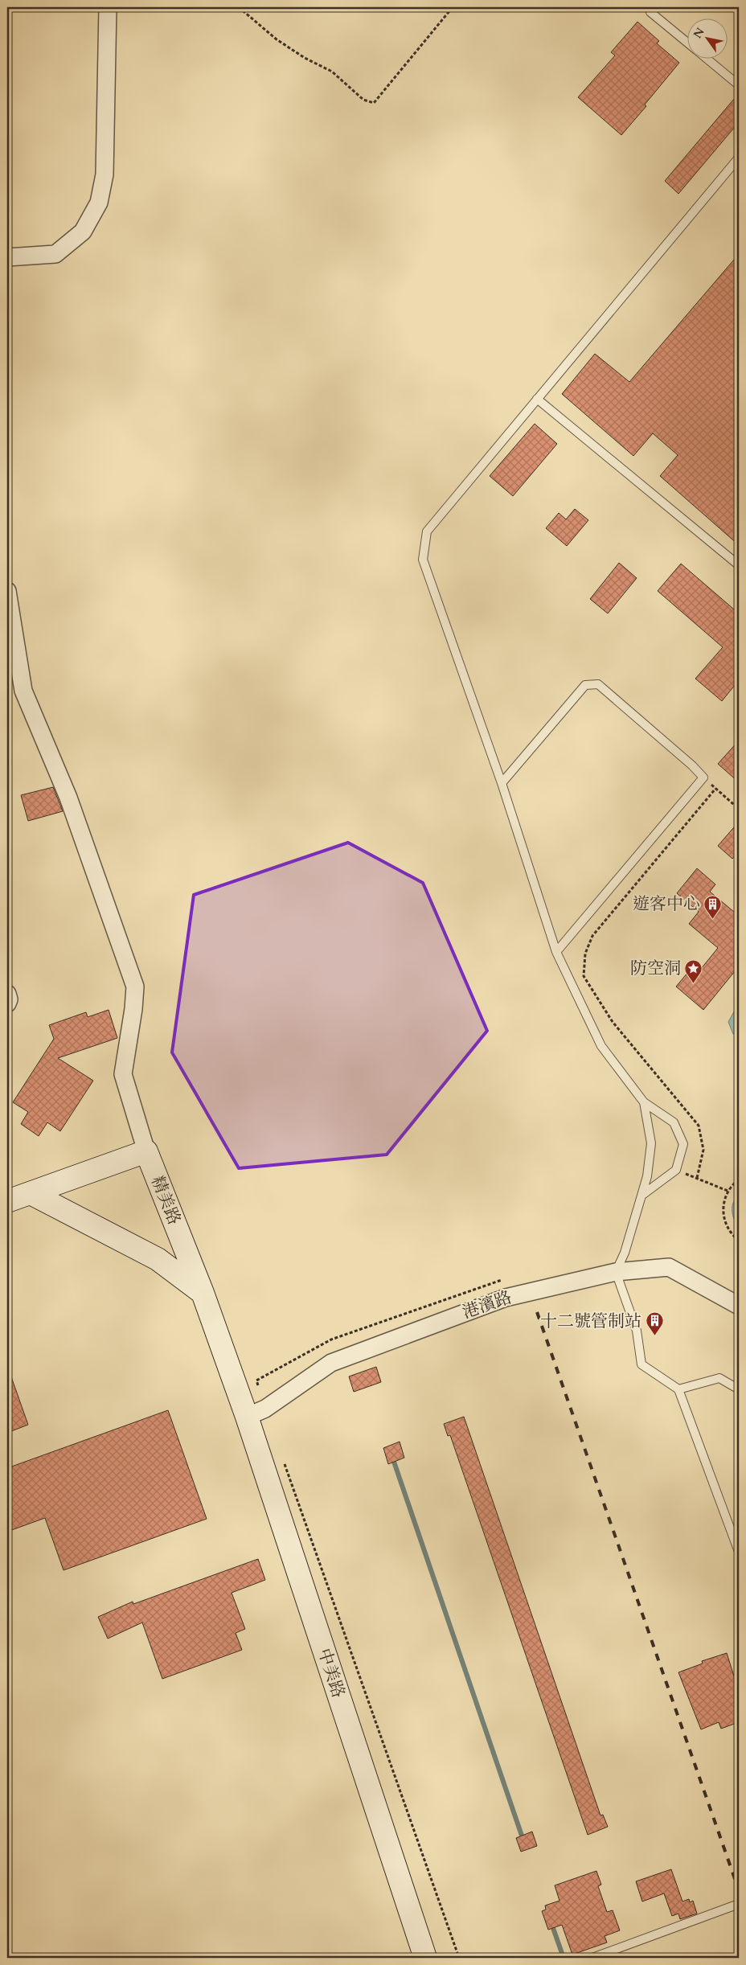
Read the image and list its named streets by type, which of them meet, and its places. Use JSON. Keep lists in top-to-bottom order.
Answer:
{
  "streets": {
    "main road": ["精美路", "中美路"],
    "street": ["港濱路"]
  },
  "crossings": [
    ["精美路", "中美路"],
    ["港濱路", "中美路"]
  ],
  "places": {
    "building": ["遊客中心", "十二號管制站"],
    "place": ["防空洞"]
  },
  "north": "top left"
}
